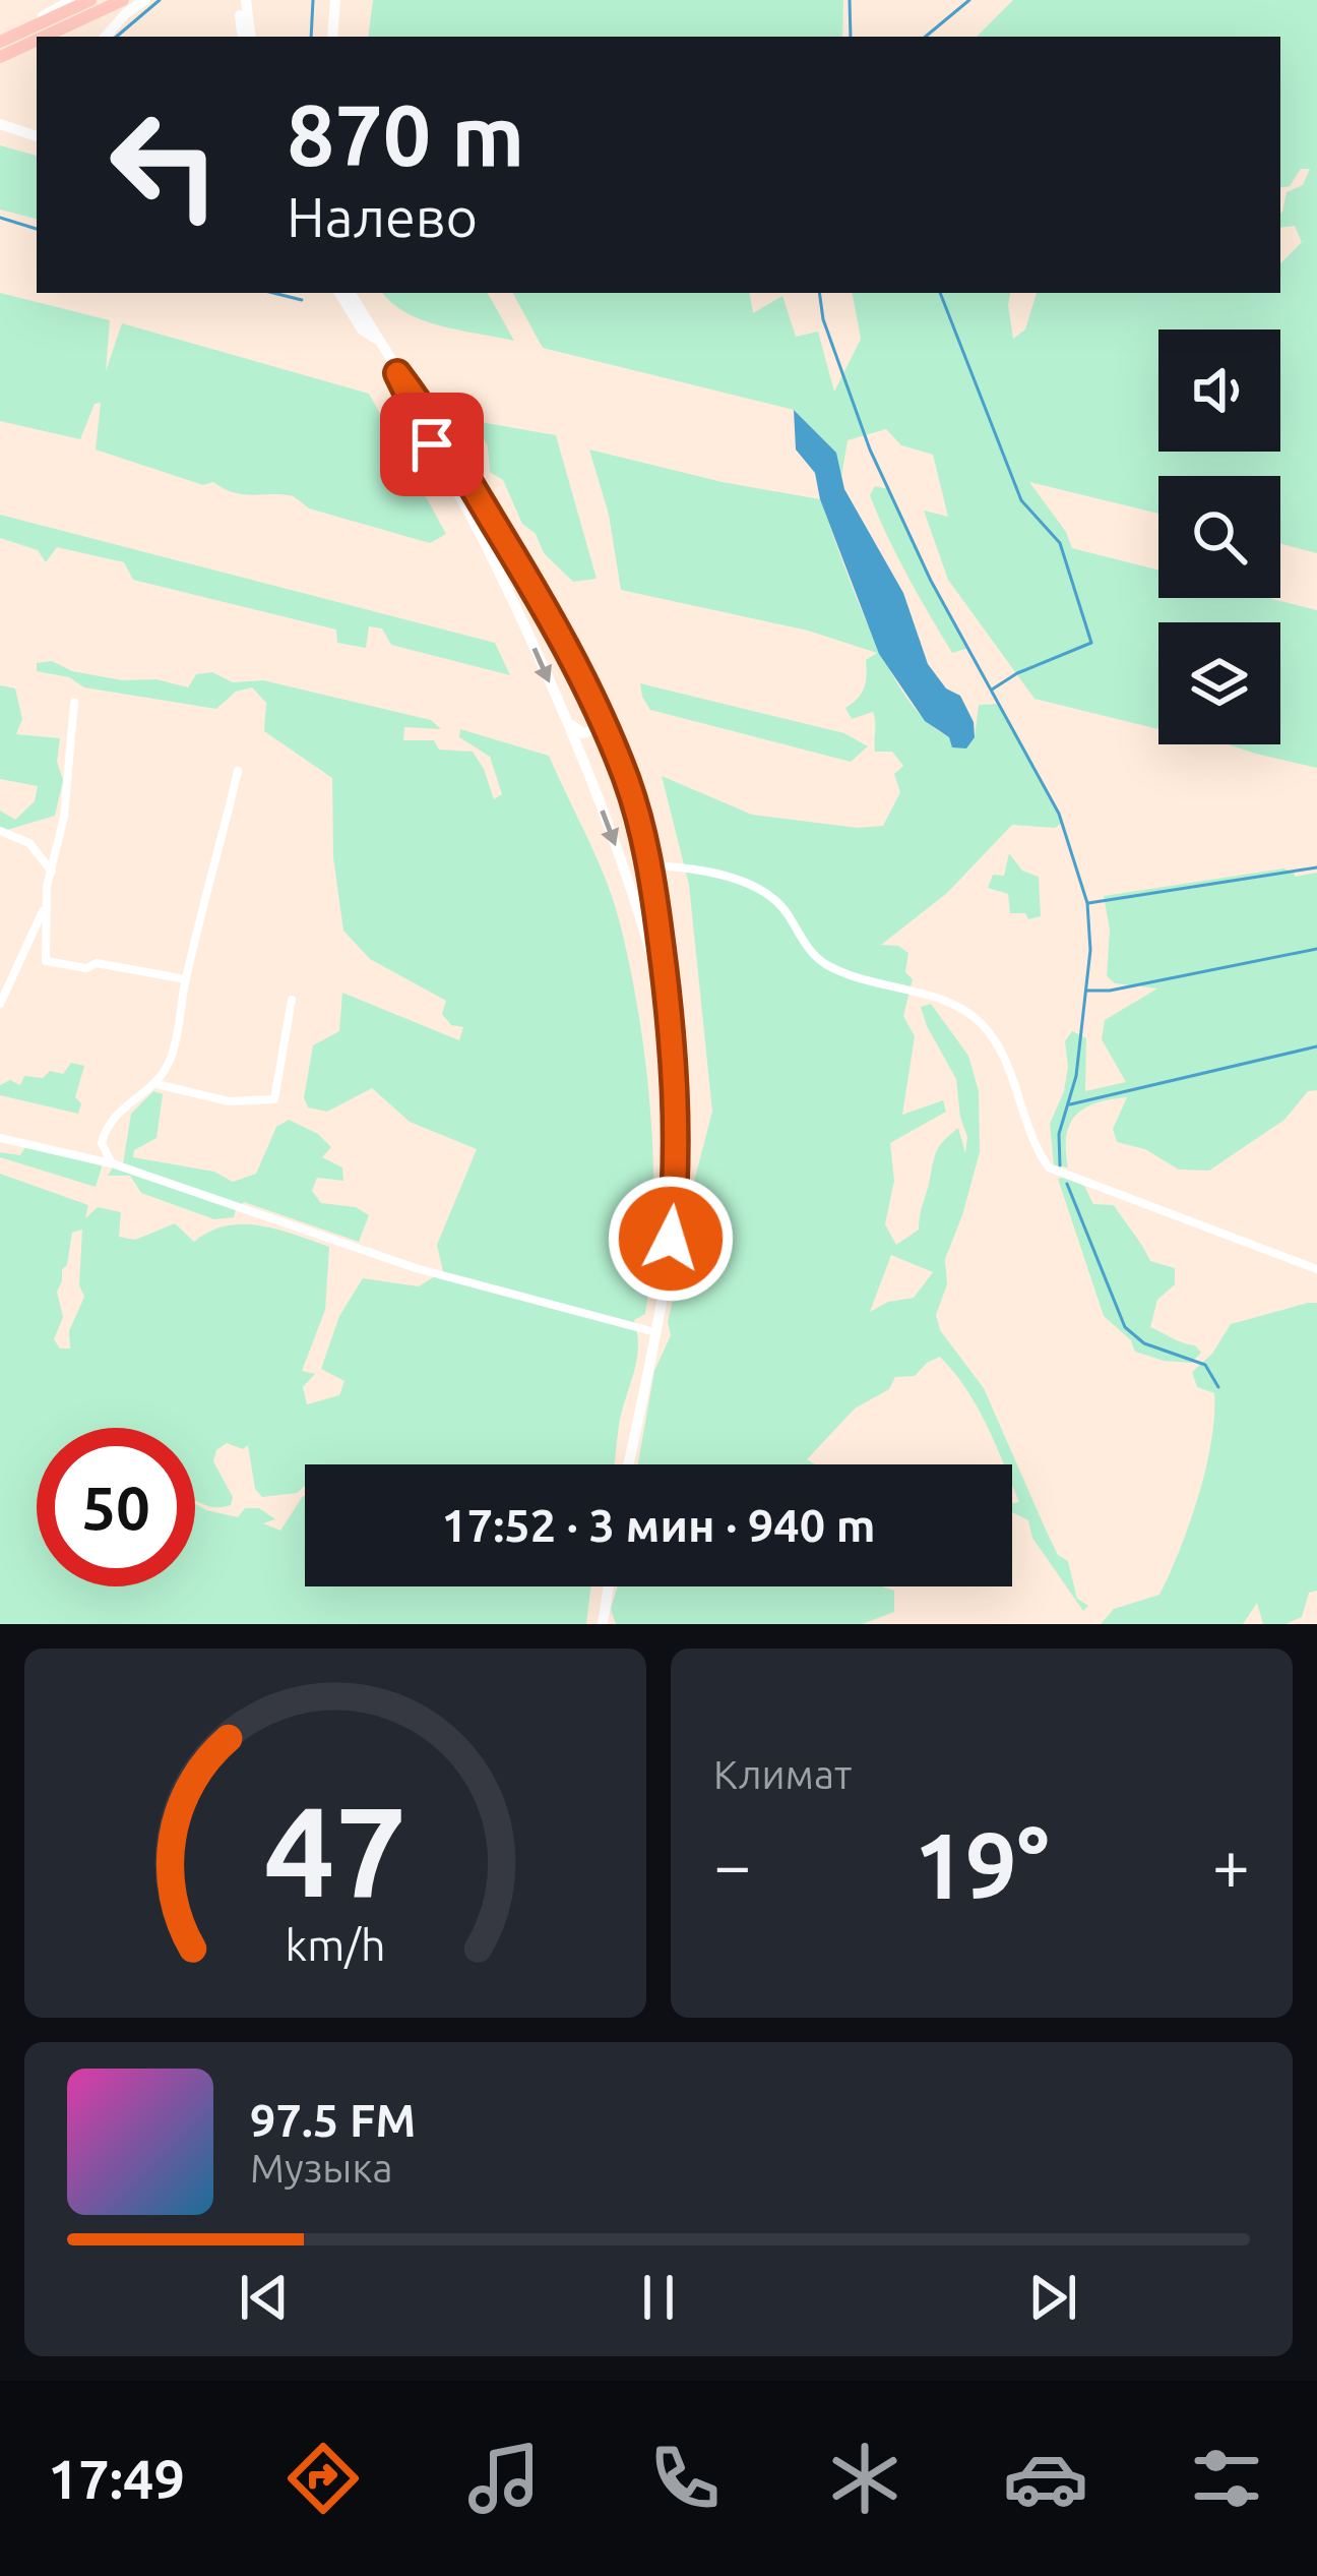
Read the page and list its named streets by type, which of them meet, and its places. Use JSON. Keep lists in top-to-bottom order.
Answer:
{
  "page": {
    "turn": ["870 m", "Налево"],
    "limit": "50",
    "trip": "17:52 · 3 мин · 940 m",
    "tile": "Климат",
    "heat": ["−", "19°", "+"],
    "song": ["97.5 FM", "Музыка"],
    "tabs": "17:49",
    "gauge": ["47", "km/h"]
  }
}
